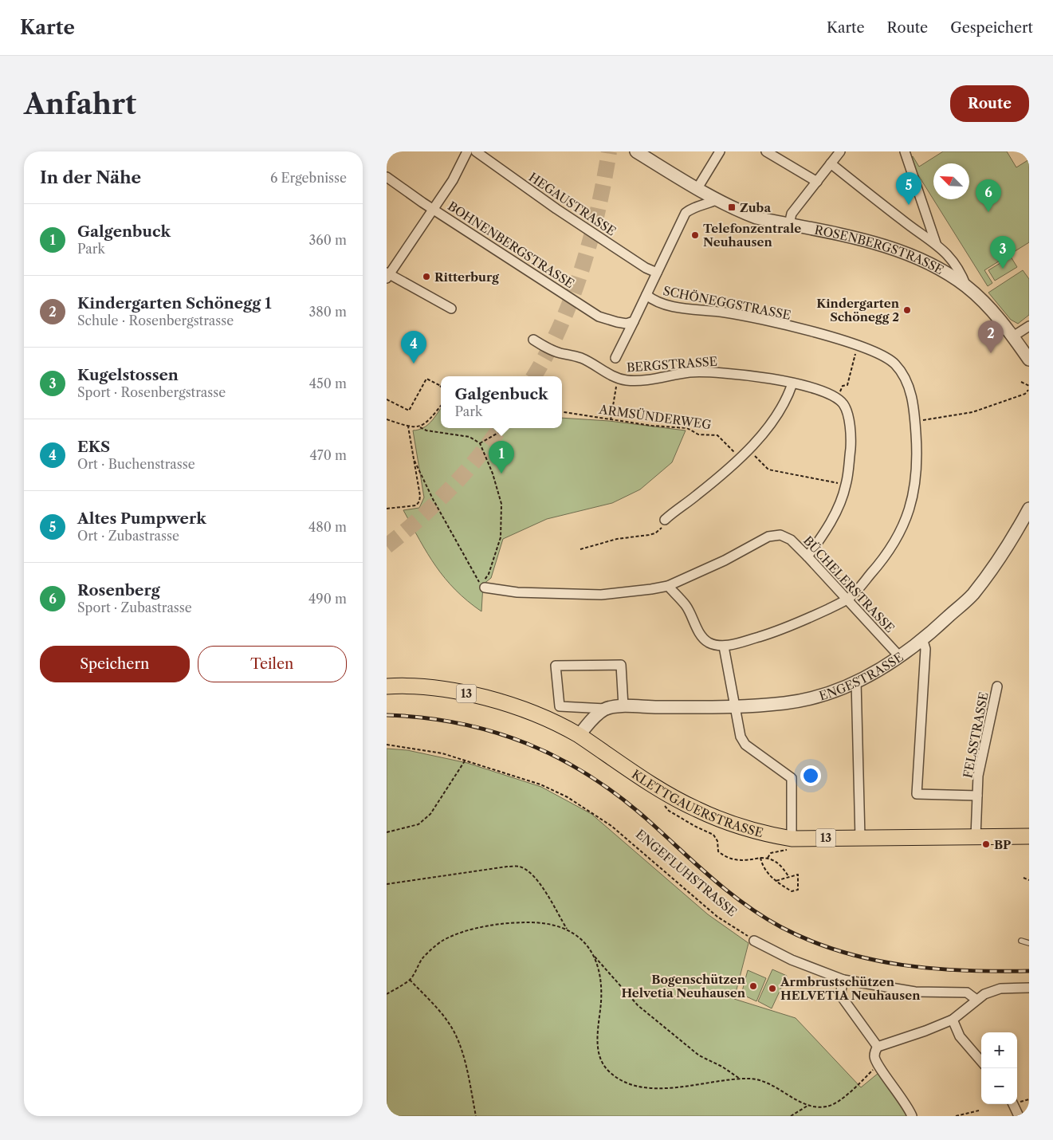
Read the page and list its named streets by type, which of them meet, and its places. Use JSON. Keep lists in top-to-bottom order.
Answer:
{
  "streets": {
    "main road": ["13", "KLETTGAUERSTRASSE"],
    "street": [
      "HEGAUSTRASSE",
      "BOHNENBERGSTRASSE",
      "ROSENBERGSTRASSE",
      "SCHÖNEGGSTRASSE",
      "BERGSTRASSE",
      "BÜCHELERSTRASSE",
      "ENGESTRASSE",
      "FELSSTRASSE"
    ],
    "path": ["ARMSÜNDERWEG", "ENGEFLUHSTRASSE"]
  },
  "crossings": [
    ["SCHÖNEGGSTRASSE", "BÜCHELERSTRASSE"],
    ["BÜCHELERSTRASSE", "ENGESTRASSE"],
    ["FELSSTRASSE", "KLETTGAUERSTRASSE"]
  ],
  "places": {
    "transit": ["Zuba"],
    "other": [
      "Telefonzentrale Neuhausen",
      "Ritterburg",
      "Kindergarten Schönegg 2",
      "BP",
      "Bogenschützen Helvetia Neuhausen",
      "Armbrustschützen HELVETIA Neuhausen"
    ]
  },
  "north": "top left",
  "page": {
    "header": "Karte",
    "nav": ["Karte", "Route", "Gespeichert"],
    "buttons": [
      "Route",
      ["Speichern", "Teilen"]
    ],
    "title": "Anfahrt",
    "heading": ["In der Nähe", "6 Ergebnisse"],
    "pins": [
      "5",
      "6",
      "3",
      "2",
      "4",
      "1"
    ],
    "list": [
      {
        "mark": "1",
        "name": "Galgenbuck",
        "note": "Park",
        "value": "360 m"
      },
      {
        "mark": "2",
        "name": "Kindergarten Schönegg 1",
        "note": "Schule · Rosenbergstrasse",
        "value": "380 m"
      },
      {
        "mark": "3",
        "name": "Kugelstossen",
        "note": "Sport · Rosenbergstrasse",
        "value": "450 m"
      },
      {
        "mark": "4",
        "name": "EKS",
        "note": "Ort · Buchenstrasse",
        "value": "470 m"
      },
      {
        "mark": "5",
        "name": "Altes Pumpwerk",
        "note": "Ort · Zubastrasse",
        "value": "480 m"
      },
      {
        "mark": "6",
        "name": "Rosenberg",
        "note": "Sport · Zubastrasse",
        "value": "490 m"
      }
    ],
    "popup": ["Galgenbuck", "Park"],
    "map_buttons": ["+", "−"]
  }
}
